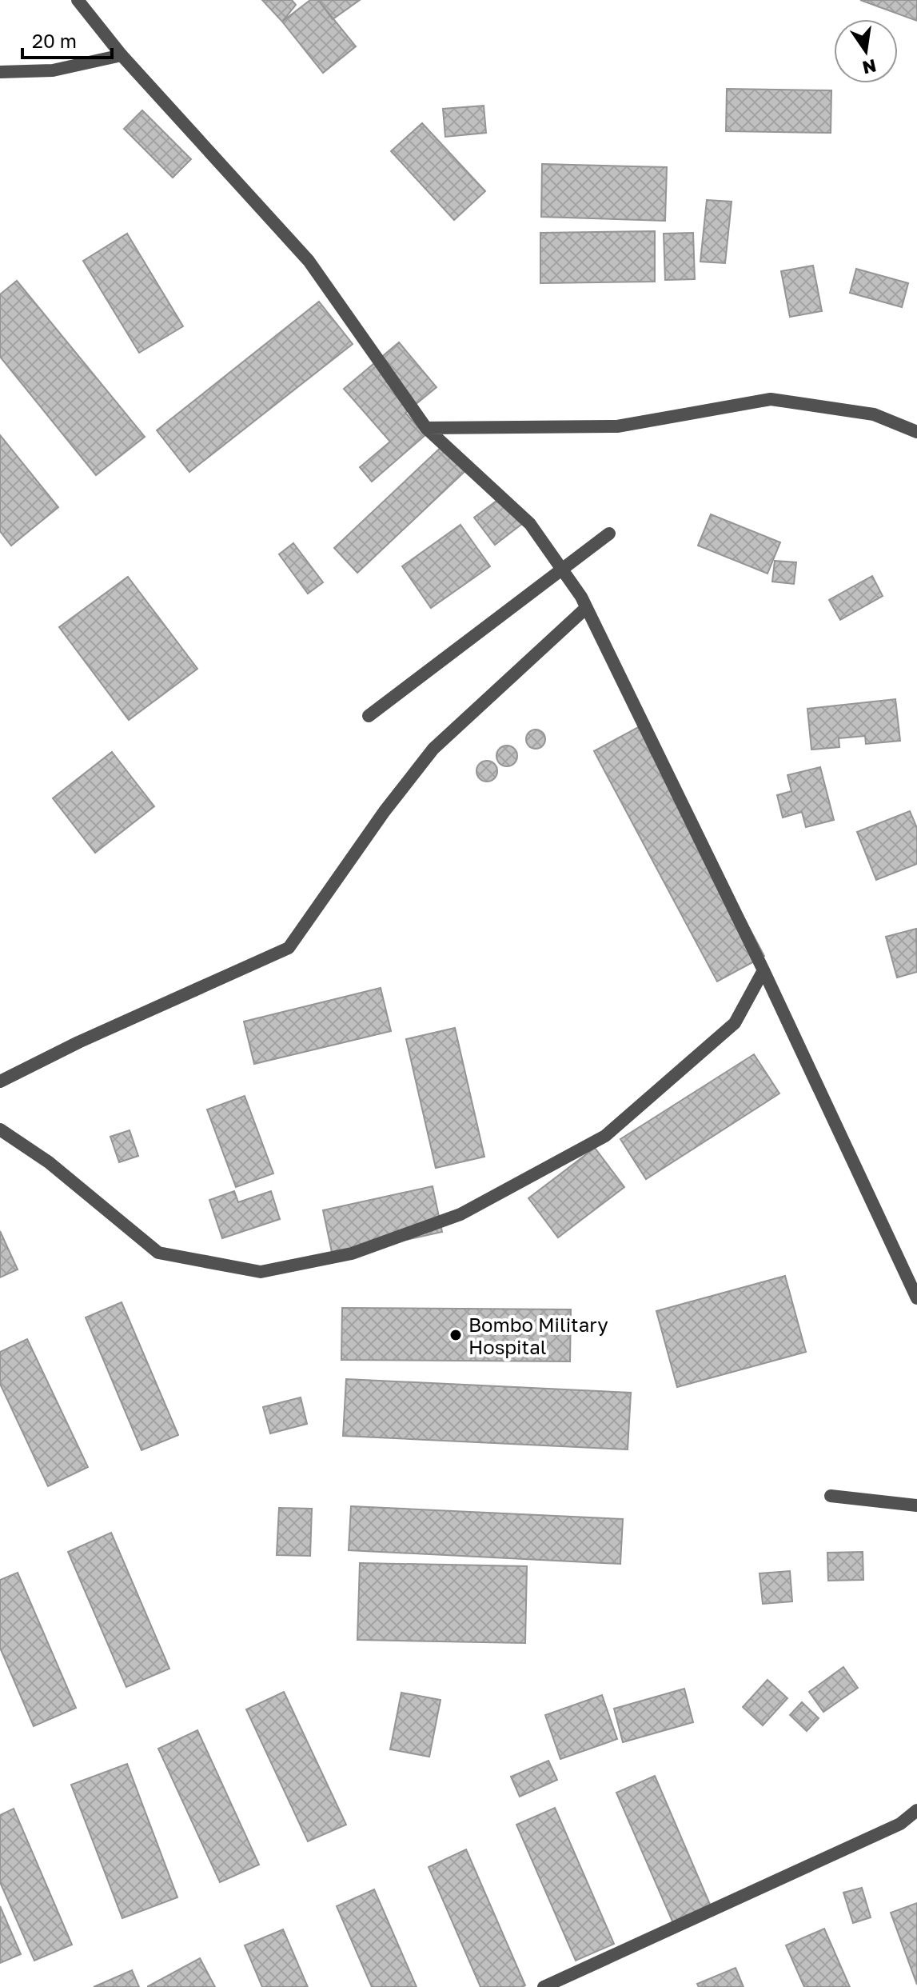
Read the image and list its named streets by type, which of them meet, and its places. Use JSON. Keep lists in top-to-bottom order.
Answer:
{
  "places": ["Bombo Military Hospital"],
  "scale_bar": "20 m",
  "north": "bottom"
}
